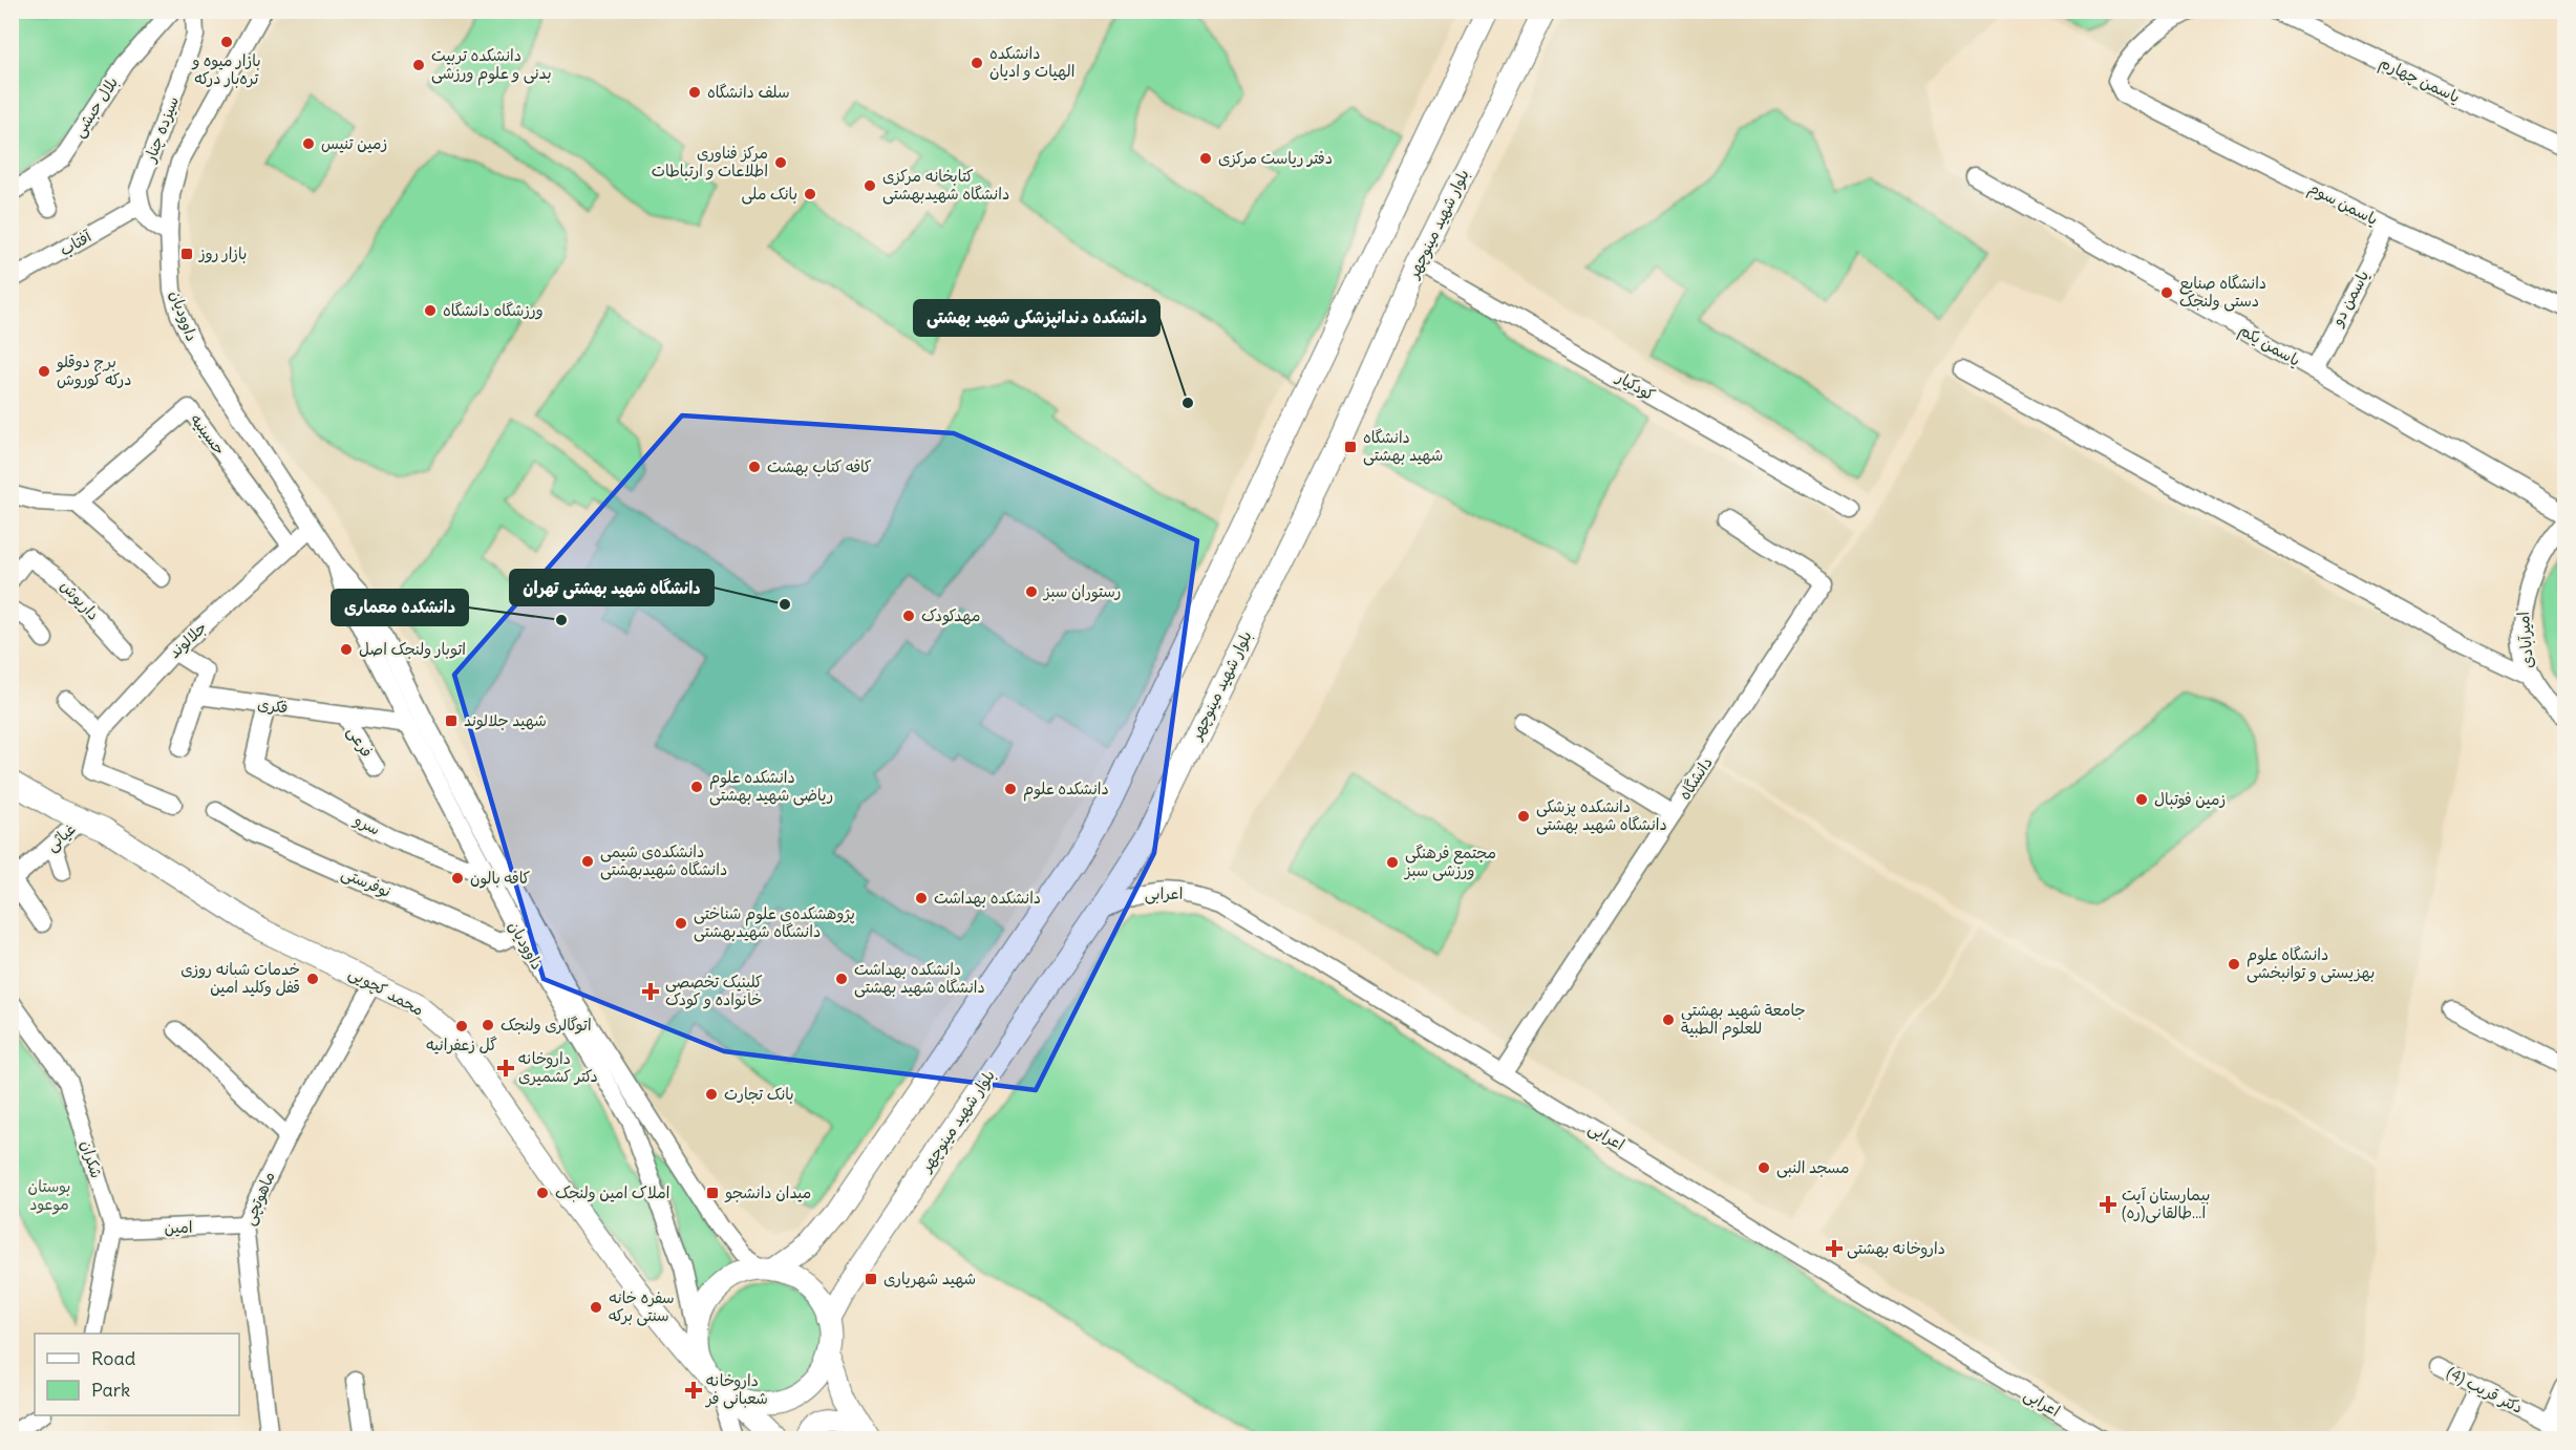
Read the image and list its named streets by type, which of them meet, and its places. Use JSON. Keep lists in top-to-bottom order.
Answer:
{
  "streets": {
    "main road": ["بلوار شهید مینوچهر", "محمد کچویی"],
    "street": [
      "یاسمن چهارم",
      "بلال حبشی",
      "سیزده چنار",
      "یاسمن سوم",
      "آفتاب",
      "یاسمن دو",
      "داوودیان",
      "یاسمن یکم",
      "کودکیار",
      "حسینیه",
      "داریوش",
      "جلالوند",
      "امیرآبادی",
      "فکری",
      "فرعی",
      "دانشگاه",
      "سرو",
      "غیاثی",
      "نوفرستی",
      "اعرابی",
      "شکران",
      "ماهوتچی",
      "امین",
      "دکتر قریب (4)"
    ]
  },
  "crossings": [
    ["سیزده چنار", "آفتاب"],
    ["یاسمن سوم", "یاسمن دو"],
    ["بلوار شهید مینوچهر", "داوودیان"],
    ["بلوار شهید مینوچهر", "کودکیار"],
    ["بلوار شهید مینوچهر", "اعرابی"],
    ["بلوار شهید مینوچهر", "محمد کچویی"],
    ["یاسمن دو", "یاسمن یکم"],
    ["داوودیان", "جلالوند"],
    ["داوودیان", "فکری"],
    ["داوودیان", "سرو"],
    ["داوودیان", "نوفرستی"],
    ["داوودیان", "محمد کچویی"],
    ["حسینیه", "جلالوند"],
    ["فکری", "فرعی"],
    ["فکری", "سرو"],
    ["دانشگاه", "اعرابی"],
    ["غیاثی", "محمد کچویی"],
    ["محمد کچویی", "ماهوتچی"],
    ["شکران", "امین"],
    ["ماهوتچی", "امین"]
  ],
  "parks": ["بوستان موعود"],
  "places": {
    "other": [
      "بازار میوه و تره‌بار درکه",
      "دانشکده الهیات و ادیان",
      "دانشکده تربیت بدنی و علوم ورزشی",
      "سلف دانشگاه",
      "زمین تنیس",
      "دفتر ریاست مرکزی",
      "مرکز فناوری اطلاعات و ارتباطات",
      "کتابخانه مرکزی دانشگاه شهیدبهشتی",
      "بانک ملی",
      "دانشگاه صنایع دستى ولنجک",
      "ورزشگاه دانشگاه",
      "برج دوقلو درکه کوروش",
      "دانشکده دندانپزشکی شهید بهشتی",
      "کافه کتاب بهشت",
      "رستوران سبز",
      "دانشگاه شهید بهشتی تهران",
      "مهدکودک",
      "دانشکده معماری",
      "اتوبار ولنجک اصل",
      "دانشکده علوم ریاضی شهید بهشتی",
      "دانشکده علوم",
      "زمین فوتبال",
      "دانشکده پزشکی دانشگاه شهید بهشتی",
      "دانشکده‌ی شیمی دانشگاه شهیدبهشتی",
      "مجتمع فرهنگی ورزشی سبز",
      "کافه بالون",
      "دانشکده بهداشت",
      "پژوهشکده‌ی علوم شناختی دانشگاه شهیدبهشتی",
      "دانشگاه علوم بهزیستی و توانبخشی",
      "خدمات شبانه روزی قفل وکلید امین",
      "دانشکده بهداشت دانشگاه شهید بهشتی",
      "جامعة شهيد بهشتي للعلوم الطبية",
      "اتوگالری ولنجک",
      "گل زعفرانیه",
      "بانک تجارت",
      "مسجد النبی",
      "املاک امین ولنجک",
      "سفره خانه سنتی برکه"
    ],
    "transit": [
      "بازار روز",
      "دانشگاه شهید بهشتی",
      "شهید جلالوند",
      "میدان دانشجو",
      "شهید شهریاری"
    ],
    "health": [
      "کلینیک تخصصی خانواده و کودک",
      "داروخانه دکتر کشمیری",
      "بیمارستان آیت ا...طالقانی(ره)",
      "داروخانه بهشتی",
      "داروخانه شعبانی فر"
    ]
  },
  "legend": ["Road", "Park"]
}
